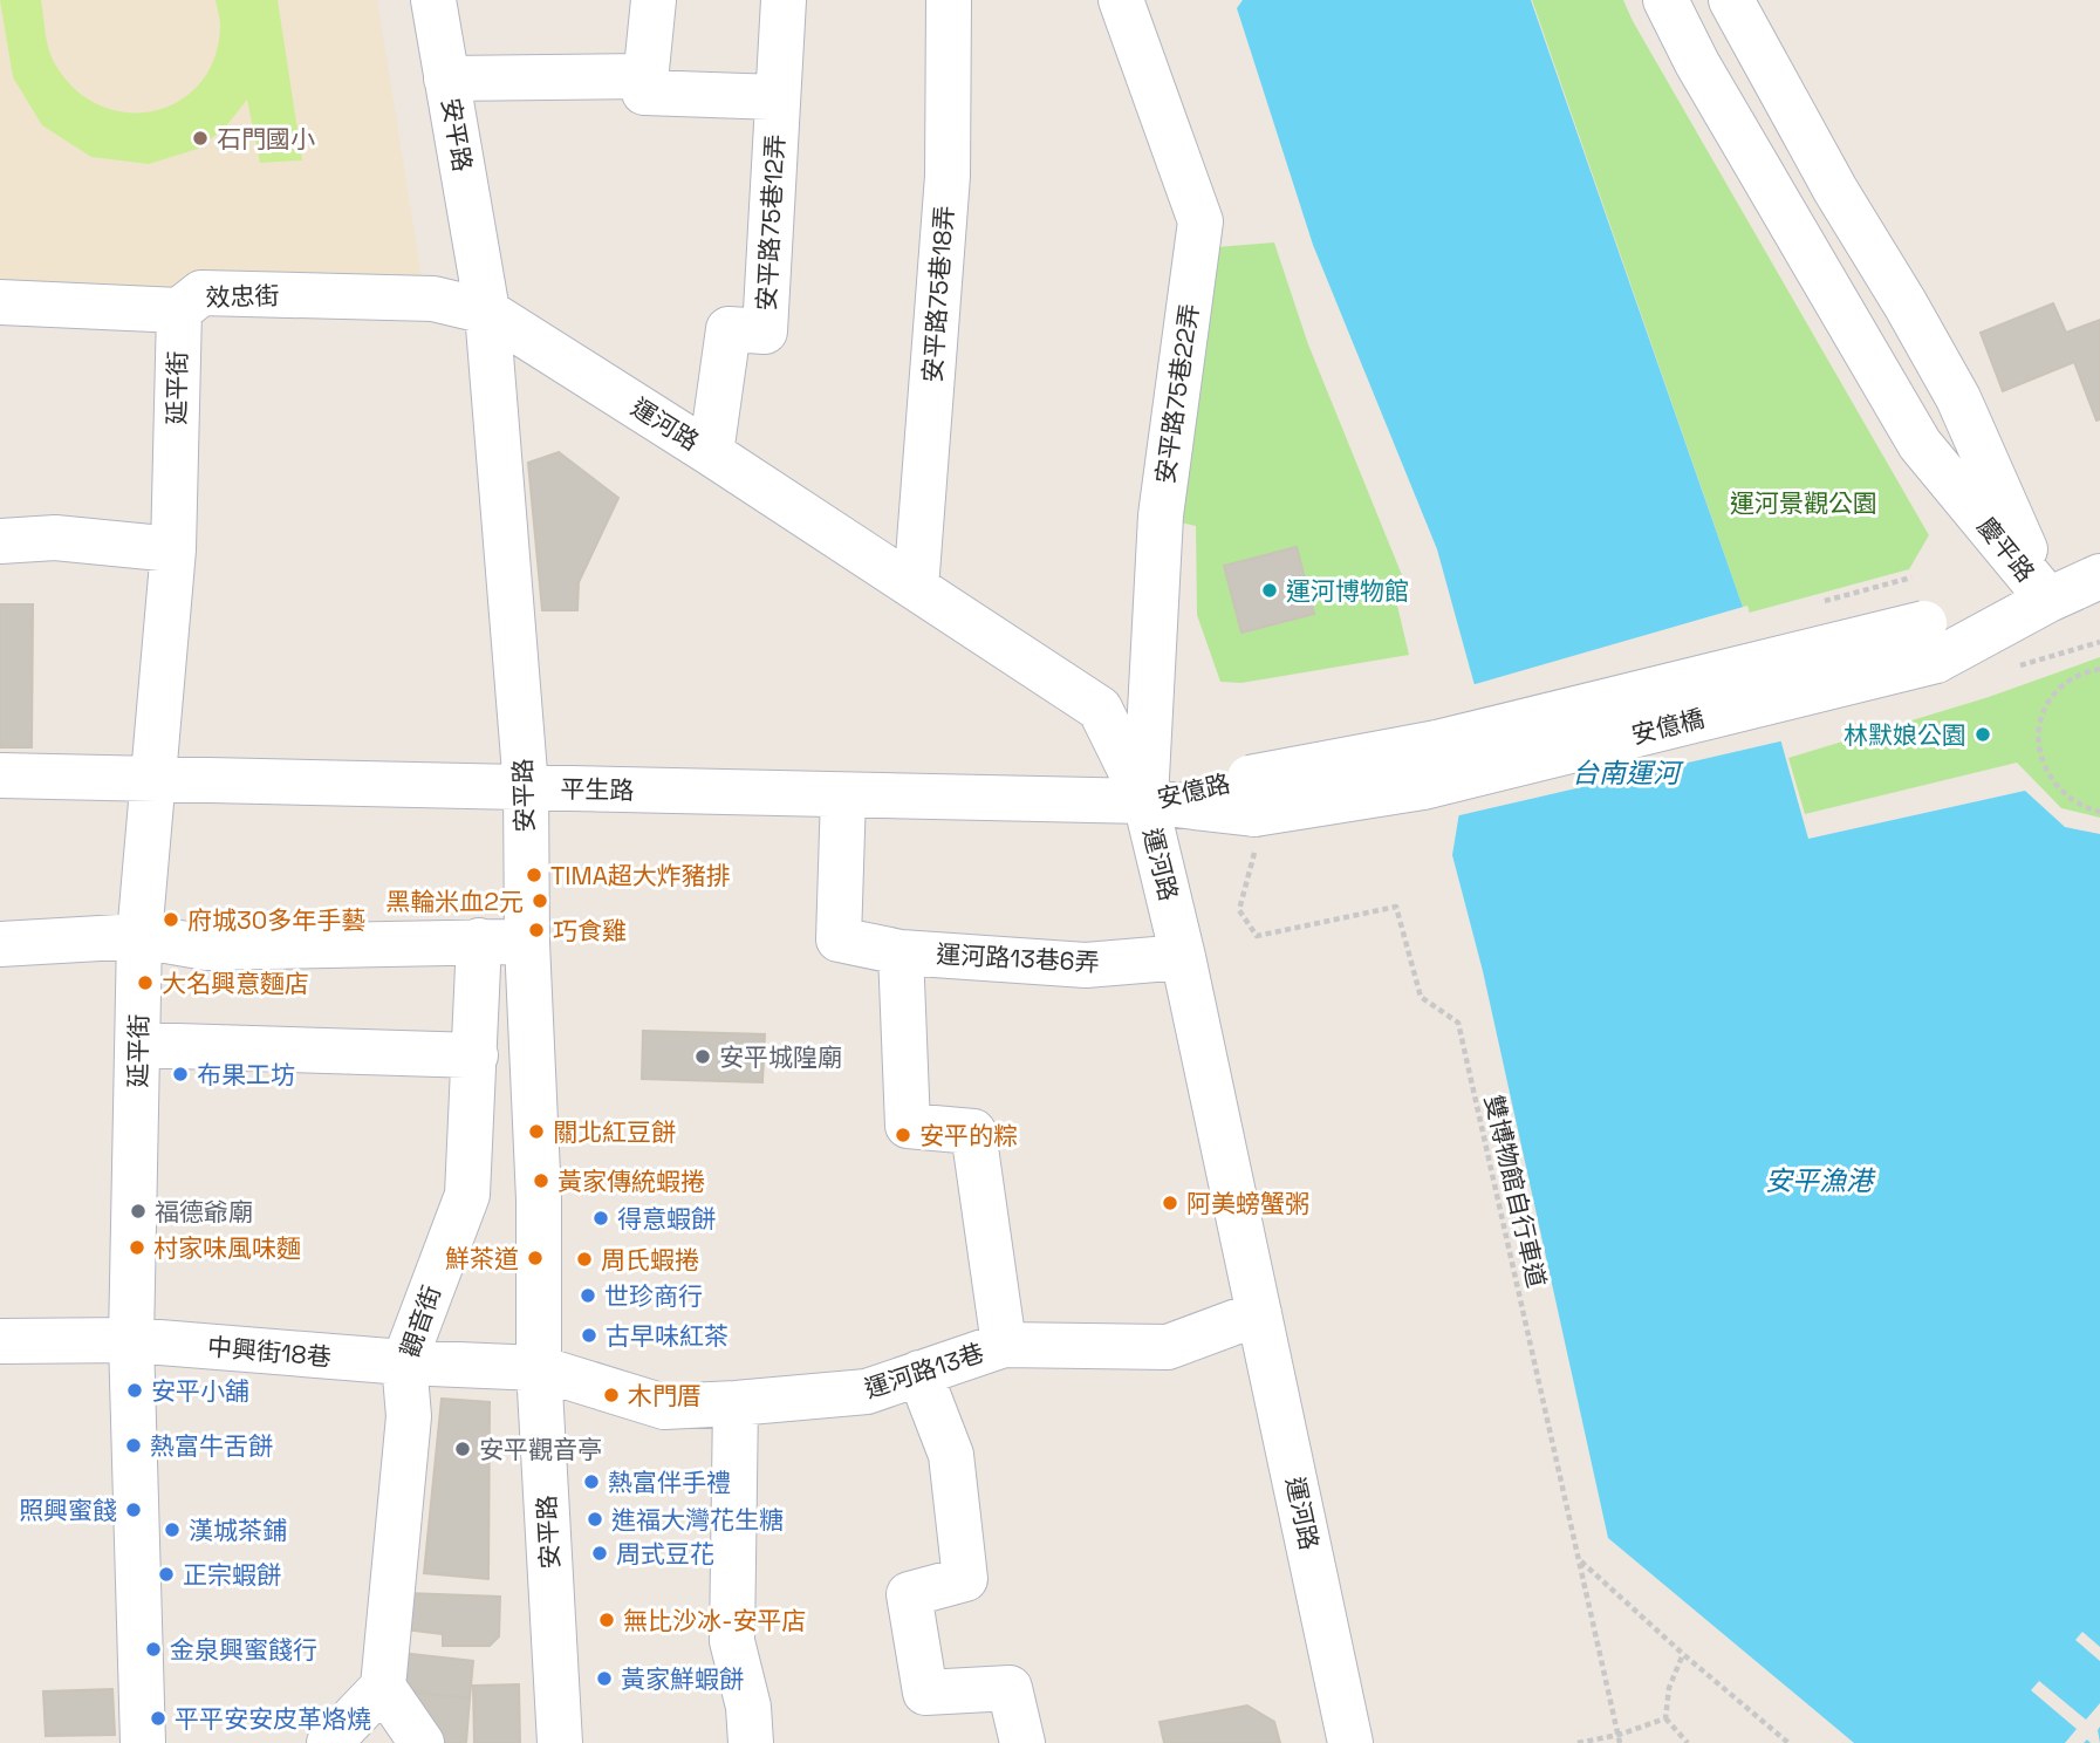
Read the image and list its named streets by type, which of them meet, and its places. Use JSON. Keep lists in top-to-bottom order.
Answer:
{
  "streets": {
    "street": [
      "安平路",
      "安平路75巷12弄",
      "安平路75巷18弄",
      "效忠街",
      "延平街",
      "安平路75巷22弄",
      "運河路",
      "慶平路",
      "安億橋",
      "平生路",
      "安億路",
      "運河路13巷6弄",
      "觀音街",
      "中興街18巷",
      "運河路13巷"
    ],
    "path": ["雙博物館自行車道"]
  },
  "crossings": [
    ["安平路", "效忠街"],
    ["安平路", "運河路"],
    ["安平路", "平生路"],
    ["安平路", "中興街18巷"],
    ["安平路", "運河路13巷"],
    ["安平路75巷12弄", "運河路"],
    ["安平路75巷18弄", "運河路"],
    ["效忠街", "延平街"],
    ["效忠街", "運河路"],
    ["延平街", "平生路"],
    ["延平街", "中興街18巷"],
    ["安平路75巷22弄", "運河路"],
    ["安平路75巷22弄", "平生路"],
    ["安平路75巷22弄", "安億路"],
    ["運河路", "平生路"],
    ["運河路", "安億路"],
    ["運河路", "運河路13巷6弄"],
    ["運河路", "運河路13巷"],
    ["慶平路", "安億橋"],
    ["安億橋", "安億路"],
    ["安億橋", "雙博物館自行車道"],
    ["平生路", "安億路"],
    ["平生路", "運河路13巷6弄"],
    ["安億路", "雙博物館自行車道"],
    ["運河路13巷6弄", "運河路13巷"],
    ["觀音街", "中興街18巷"],
    ["中興街18巷", "運河路13巷"]
  ],
  "water": ["台南運河", "安平漁港"],
  "parks": ["運河景觀公園"],
  "places": [
    "石門國小",
    "運河博物館",
    "林默娘公園",
    "TIMA超大炸豬排",
    "黑輪米血2元",
    "府城30多年手藝",
    "巧食雞",
    "大名興意麵店",
    "安平城隍廟",
    "布果工坊",
    "關北紅豆餅",
    "安平的粽",
    "黃家傳統蝦捲",
    "阿美螃蟹粥",
    "福德爺廟",
    "得意蝦餅",
    "村家味風味麵",
    "鮮茶道",
    "周氏蝦捲",
    "世珍商行",
    "古早味紅茶",
    "安平小舖",
    "木門厝",
    "熱富牛舌餅",
    "安平觀音亭",
    "熱富伴手禮",
    "照興蜜餞",
    "進福大灣花生糖",
    "漢城茶鋪",
    "周式豆花",
    "正宗蝦餅",
    "無比沙冰-安平店",
    "金泉興蜜餞行",
    "黃家鮮蝦餅",
    "平平安安皮革烙燒"
  ]
}
